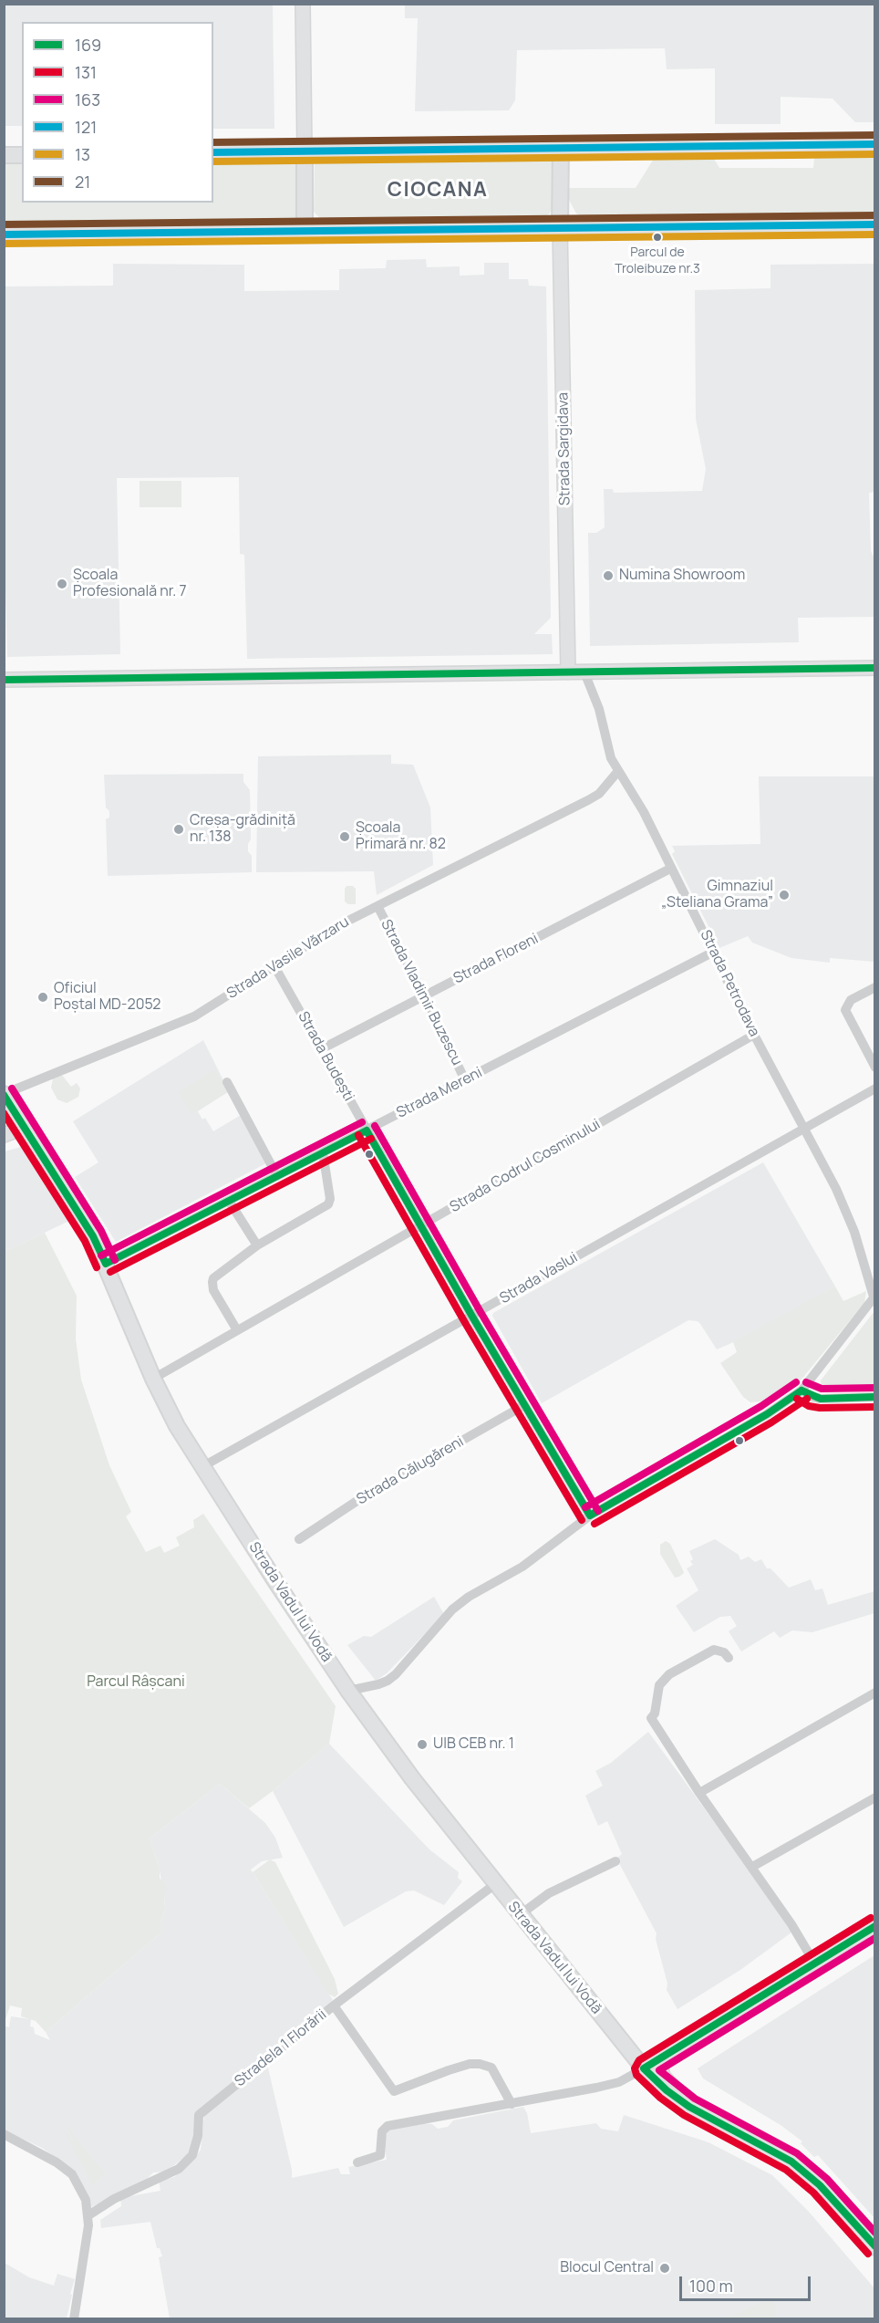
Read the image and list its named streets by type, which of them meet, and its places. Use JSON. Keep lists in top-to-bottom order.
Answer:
{
  "streets": {
    "main road": ["Strada Sargidava", "Strada Vadul lui Vodă"],
    "street": [
      "Strada Vasile Vărzaru",
      "Strada Floreni",
      "Strada Petrodava",
      "Strada Vladimir Buzescu",
      "Strada Budești",
      "Strada Mereni",
      "Strada Codrul Cosminului",
      "Strada Vaslui",
      "Strada Călugăreni",
      "Stradela 1 Florării"
    ]
  },
  "crossings": [
    ["Strada Vasile Vărzaru", "Strada Petrodava"],
    ["Strada Vasile Vărzaru", "Strada Vladimir Buzescu"],
    ["Strada Vasile Vărzaru", "Strada Budești"],
    ["Strada Vasile Vărzaru", "Strada Vadul lui Vodă"],
    ["Strada Floreni", "Strada Petrodava"],
    ["Strada Floreni", "Strada Vladimir Buzescu"],
    ["Strada Floreni", "Strada Budești"],
    ["Strada Petrodava", "Strada Mereni"],
    ["Strada Petrodava", "Strada Codrul Cosminului"],
    ["Strada Petrodava", "Strada Vaslui"],
    ["Strada Vladimir Buzescu", "Strada Mereni"],
    ["Strada Budești", "Strada Mereni"],
    ["Strada Budești", "Strada Codrul Cosminului"],
    ["Strada Budești", "Strada Vaslui"],
    ["Strada Budești", "Strada Călugăreni"],
    ["Strada Mereni", "Strada Vadul lui Vodă"],
    ["Strada Codrul Cosminului", "Strada Vadul lui Vodă"],
    ["Strada Vaslui", "Strada Vadul lui Vodă"],
    ["Strada Vadul lui Vodă", "Stradela 1 Florării"]
  ],
  "districts": ["CIOCANA"],
  "parks": ["Parcul Râșcani"],
  "places": [
    "Parcul de Troleibuze nr.3",
    "Numina Showroom",
    "Școala Profesională nr. 7",
    "Creșa-grădiniță nr. 138",
    "Școala Primară nr. 82",
    "Gimnaziul „Steliana Grama”",
    "Oficiul Poștal MD-2052",
    "UIB CEB nr. 1",
    "Blocul Central"
  ],
  "lines": [
    "transit line 21",
    "transit line 121",
    "transit line 13",
    "transit line 169",
    "transit line 163",
    "transit line 131"
  ],
  "legend": [
    "169",
    "131",
    "163",
    "121",
    "13",
    "21"
  ],
  "scale_bar": "100 m"
}
